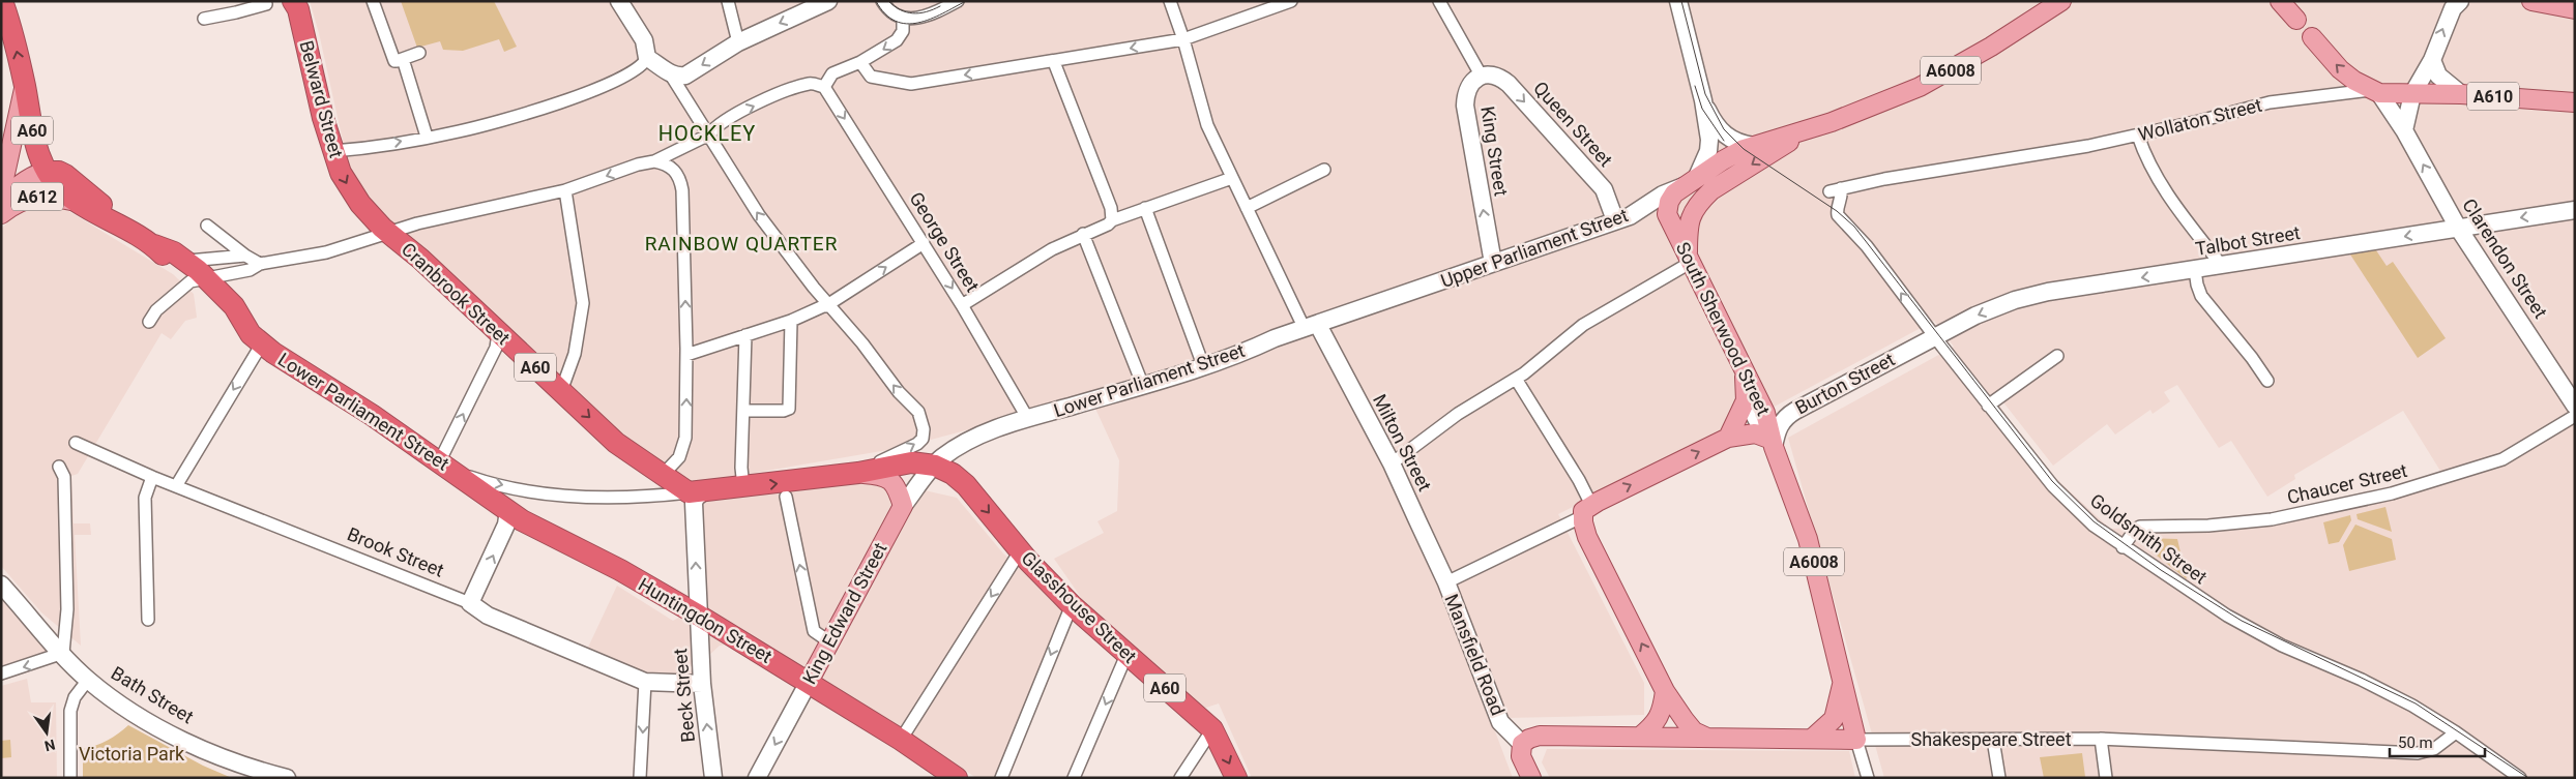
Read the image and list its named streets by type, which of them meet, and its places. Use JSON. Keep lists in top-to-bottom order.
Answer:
{
  "streets": {
    "highway": [
      "Belward Street",
      "A60",
      "Cranbrook Street",
      "Lower Parliament Street",
      "Glasshouse Street",
      "Huntingdon Street"
    ],
    "main road": [
      "A6008",
      "A610",
      "Wollaton Street",
      "A612",
      "Upper Parliament Street",
      "South Sherwood Street",
      "King Edward Street",
      "Shakespeare Street"
    ],
    "street": [
      "Queen Street",
      "King Street",
      "Talbot Street",
      "George Street",
      "Clarendon Street",
      "Burton Street",
      "Milton Street",
      "Chaucer Street",
      "Goldsmith Street",
      "Brook Street",
      "Mansfield Road",
      "Bath Street",
      "Beck Street"
    ]
  },
  "crossings": [
    ["Belward Street", "Cranbrook Street"],
    ["Wollaton Street", "Clarendon Street"],
    ["Wollaton Street", "Goldsmith Street"],
    ["Queen Street", "King Street"],
    ["Queen Street", "Upper Parliament Street"],
    ["A60", "A612"],
    ["A60", "Lower Parliament Street"],
    ["King Street", "Upper Parliament Street"],
    ["A612", "Lower Parliament Street"],
    ["Talbot Street", "Clarendon Street"],
    ["Talbot Street", "Burton Street"],
    ["Talbot Street", "Goldsmith Street"],
    ["George Street", "Lower Parliament Street"],
    ["Upper Parliament Street", "Lower Parliament Street"],
    ["Upper Parliament Street", "Milton Street"],
    ["Cranbrook Street", "Lower Parliament Street"],
    ["Cranbrook Street", "Beck Street"],
    ["South Sherwood Street", "Burton Street"],
    ["South Sherwood Street", "Shakespeare Street"],
    ["Lower Parliament Street", "Milton Street"],
    ["Lower Parliament Street", "Glasshouse Street"],
    ["Lower Parliament Street", "King Edward Street"],
    ["Lower Parliament Street", "Huntingdon Street"],
    ["Lower Parliament Street", "Beck Street"],
    ["Burton Street", "Goldsmith Street"],
    ["Milton Street", "Mansfield Road"],
    ["Chaucer Street", "Goldsmith Street"],
    ["Goldsmith Street", "Shakespeare Street"],
    ["Brook Street", "Beck Street"],
    ["King Edward Street", "Huntingdon Street"],
    ["Huntingdon Street", "Beck Street"],
    ["Mansfield Road", "Shakespeare Street"]
  ],
  "one_way": [
    "Belward Street",
    "Queen Street",
    "King Street",
    "Talbot Street",
    "George Street",
    "King Edward Street"
  ],
  "districts": ["HOCKLEY", "RAINBOW QUARTER"],
  "parks": ["Victoria Park"],
  "scale_bar": "50 m",
  "north": "bottom"
}
